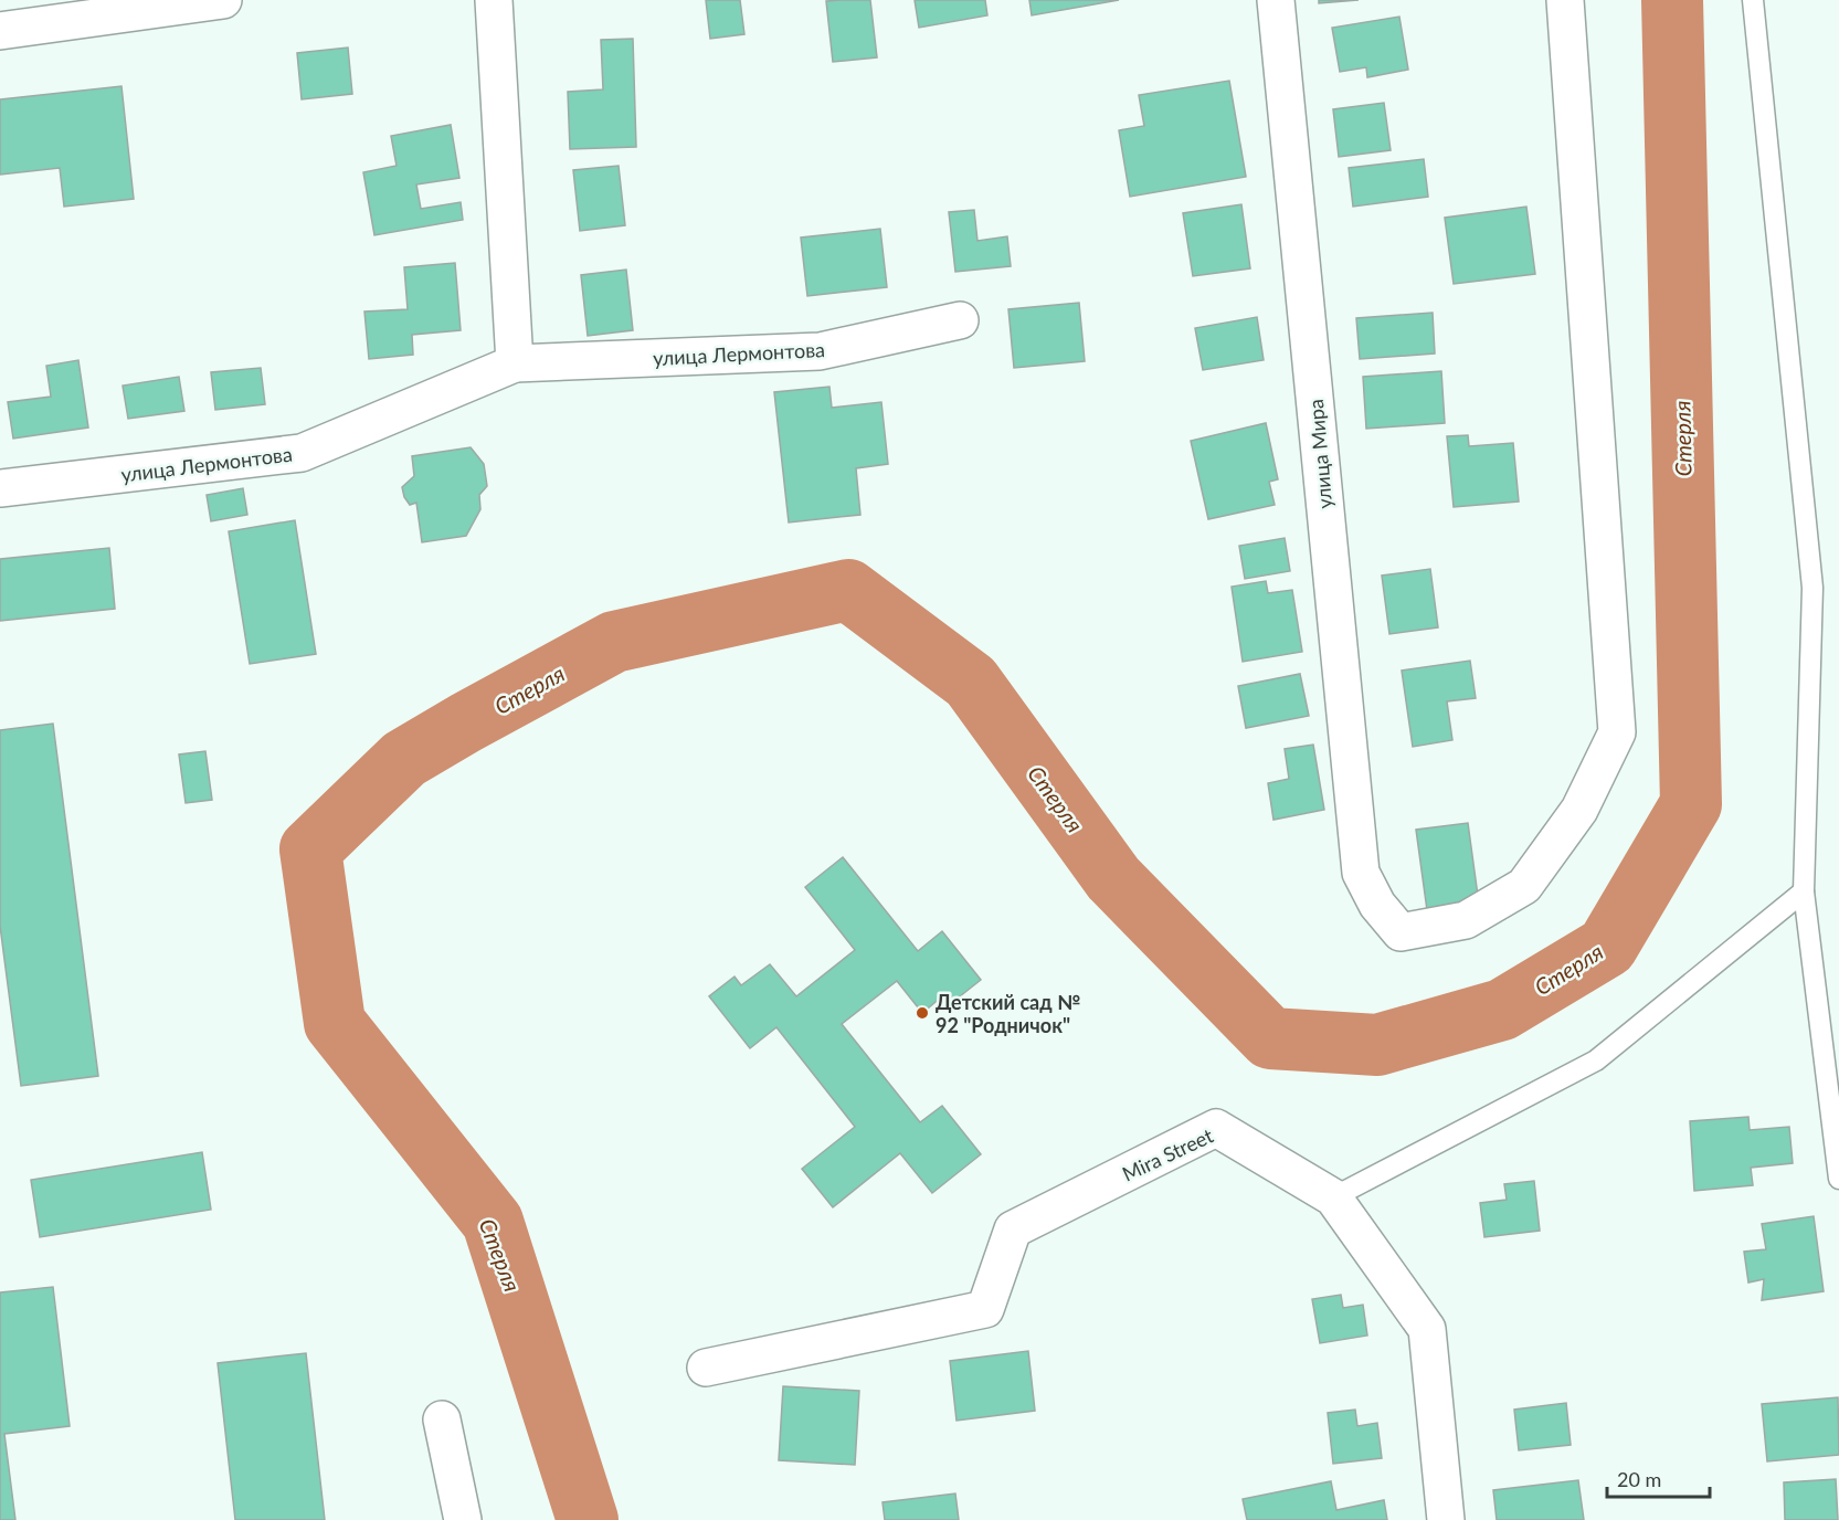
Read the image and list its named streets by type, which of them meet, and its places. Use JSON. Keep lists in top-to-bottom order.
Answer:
{
  "streets": {
    "street": ["улица Лермонтова", "улица Мира", "Mira Street"]
  },
  "water": ["Стерля"],
  "places": ["Детский сад № 92 \"Родничок\""],
  "scale_bar": "20 m"
}
